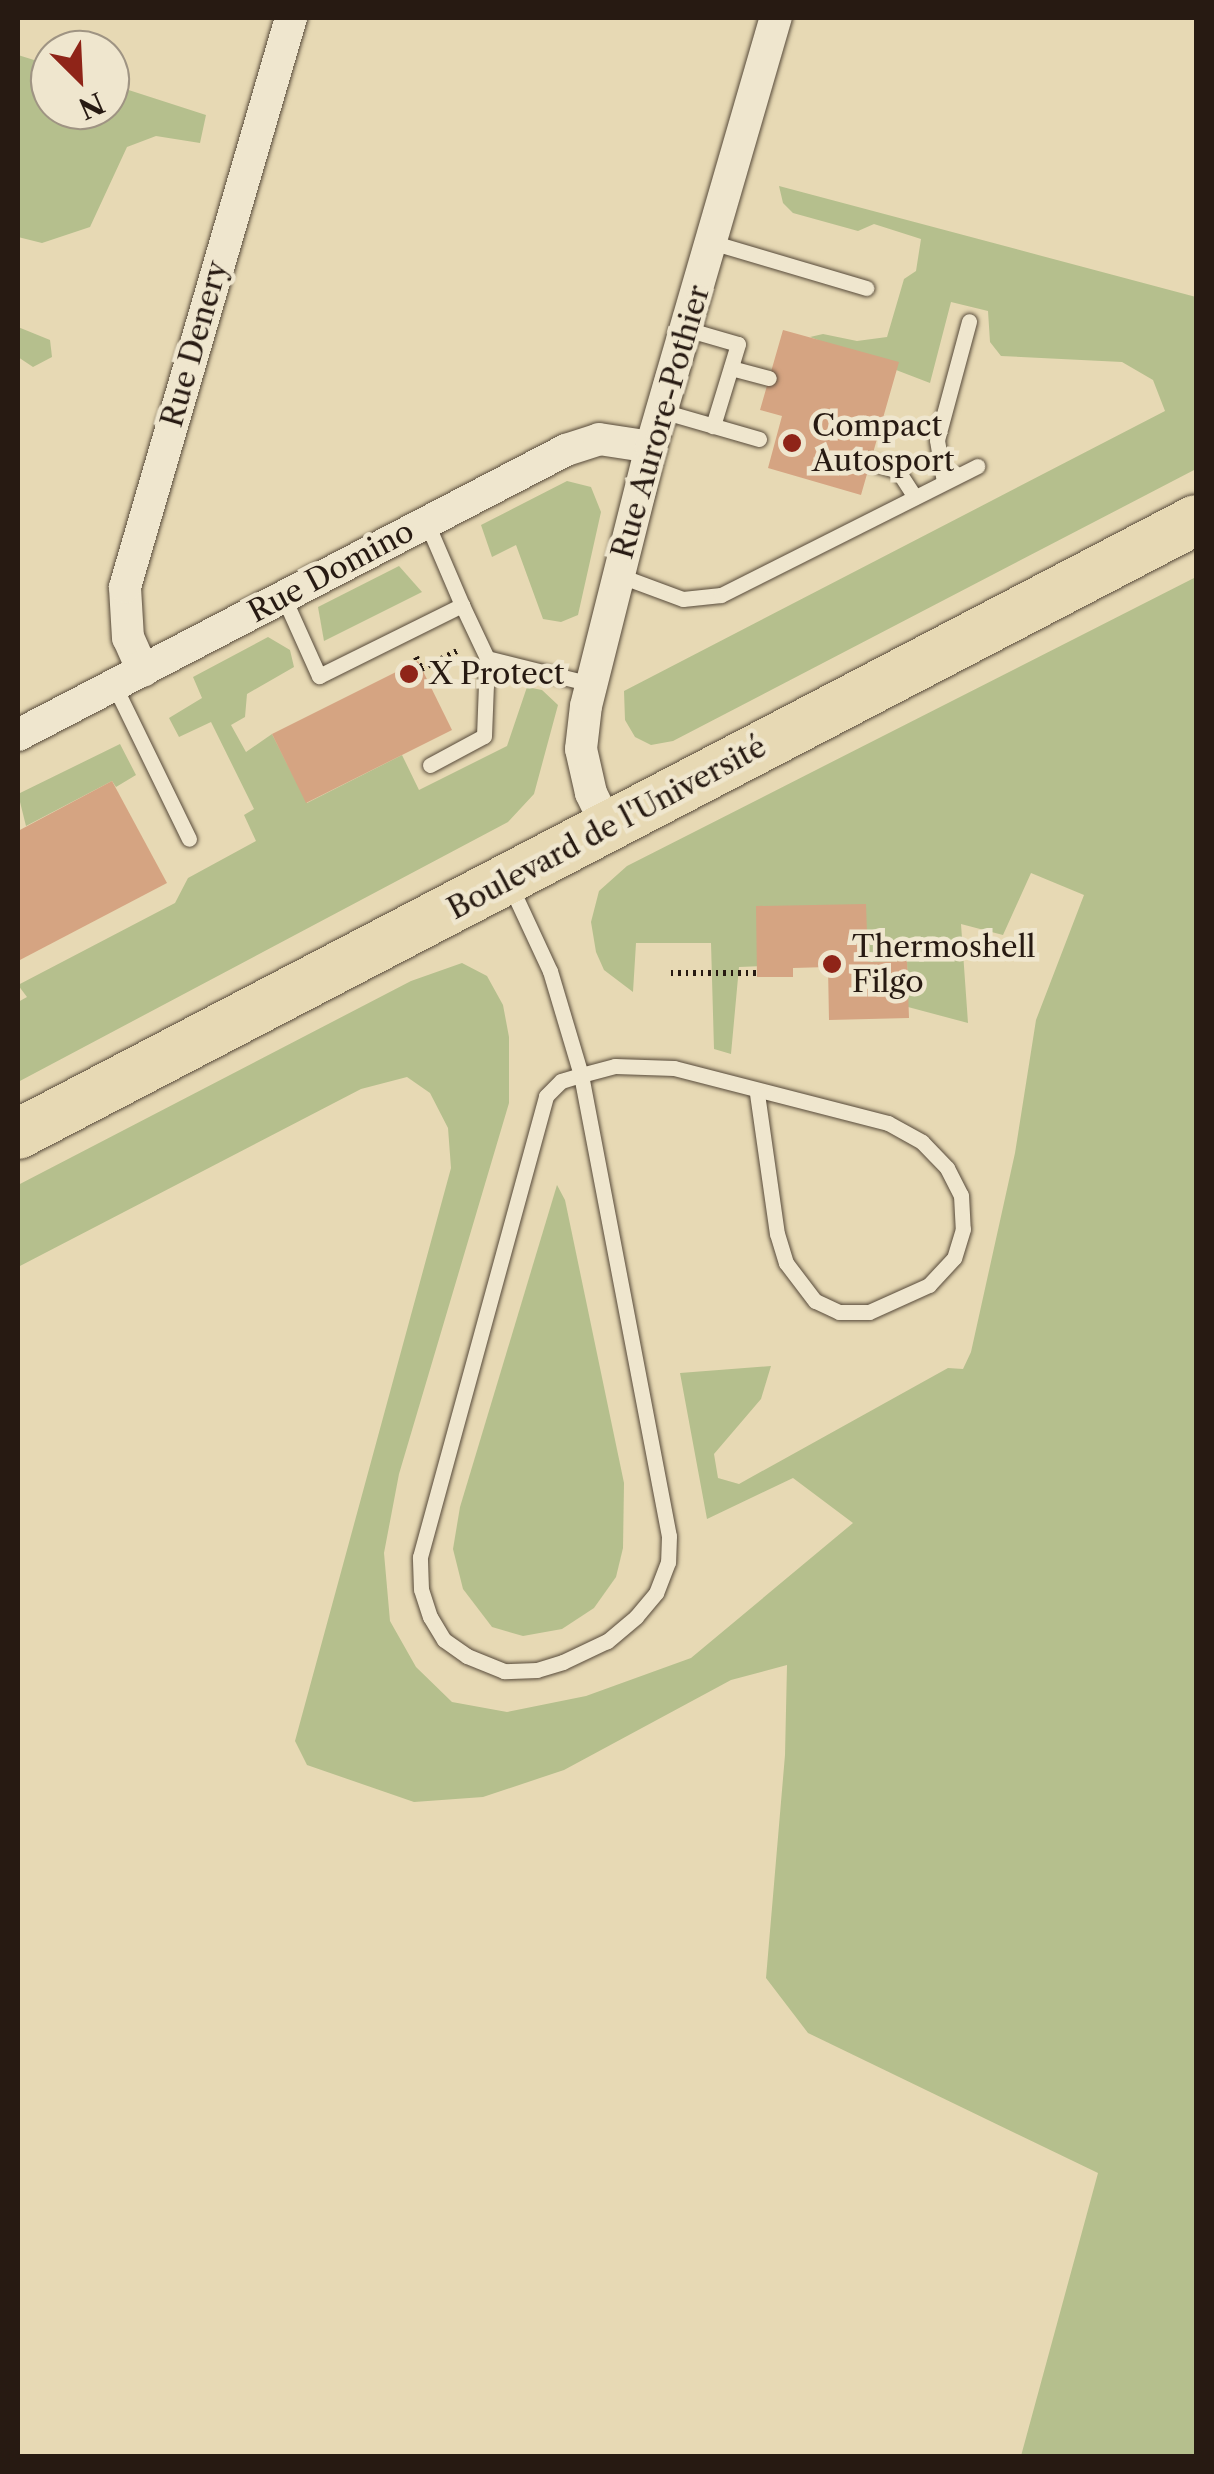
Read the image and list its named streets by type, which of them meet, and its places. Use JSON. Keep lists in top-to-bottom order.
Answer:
{
  "streets": {
    "main road": ["Boulevard de l'Université"],
    "street": ["Rue Denery", "Rue Aurore-Pothier", "Rue Domino"]
  },
  "crossings": [
    ["Rue Denery", "Rue Domino"],
    ["Rue Aurore-Pothier", "Rue Domino"],
    ["Rue Aurore-Pothier", "Boulevard de l'Université"]
  ],
  "places": ["Compact Autosport", "X Protect", "Thermoshell Filgo"],
  "north": "bottom right"
}
